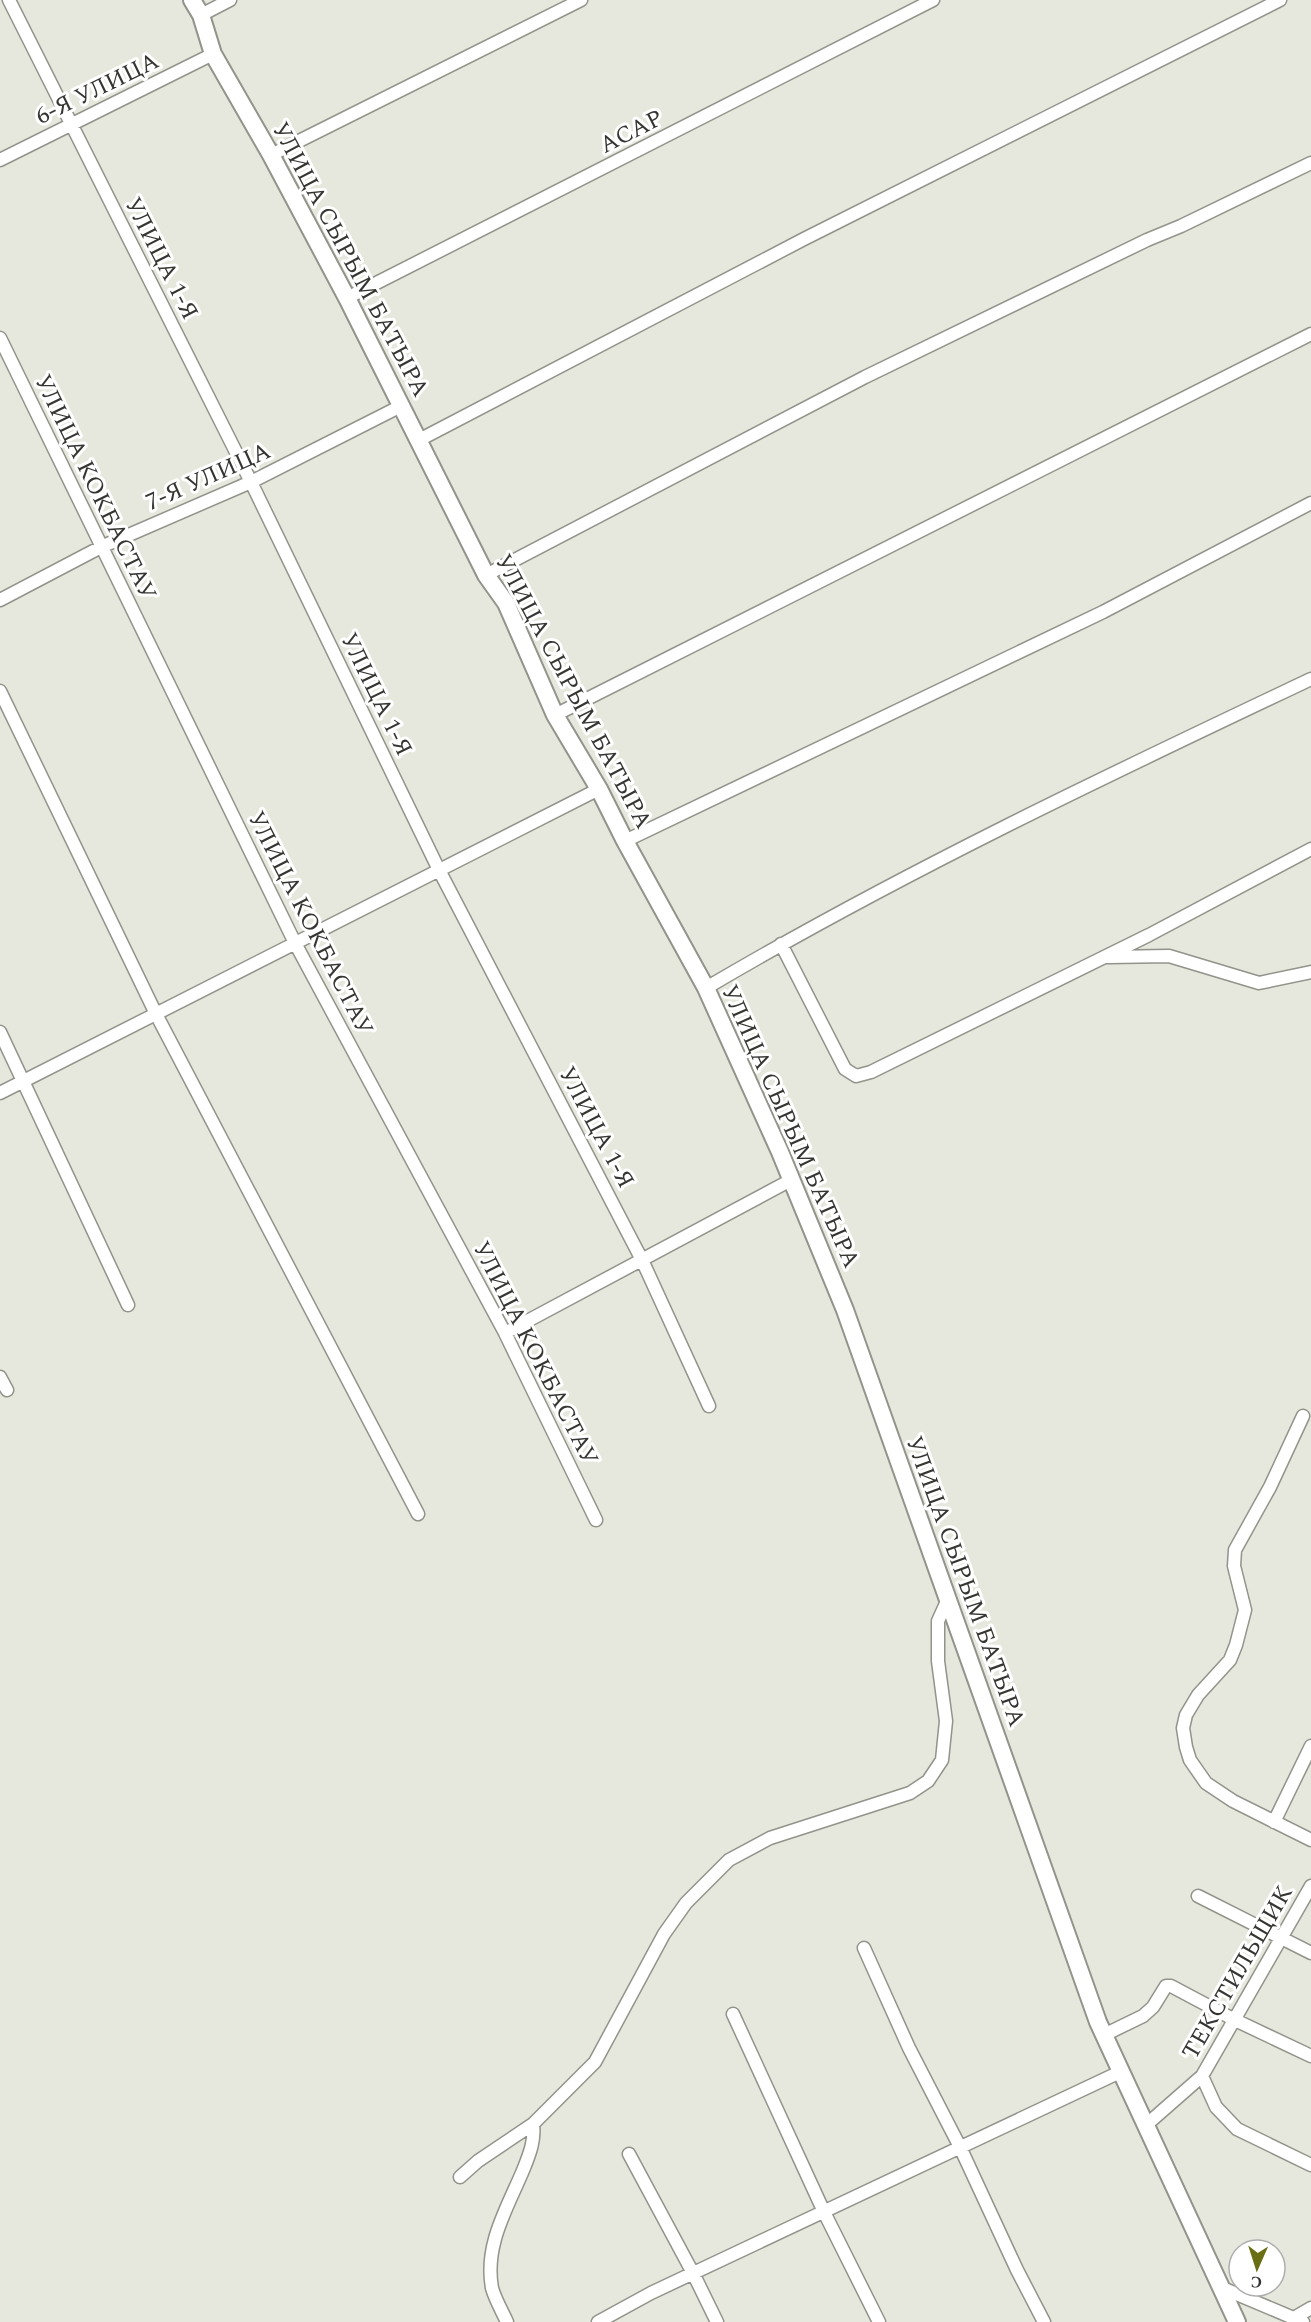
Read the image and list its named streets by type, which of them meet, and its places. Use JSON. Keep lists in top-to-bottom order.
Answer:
{
  "streets": {
    "street": [
      "6-Я УЛИЦА",
      "АСАР",
      "УЛИЦА 1-Я",
      "УЛИЦА СЫРЫМ БАТЫРА",
      "7-Я УЛИЦА",
      "УЛИЦА КОКБАСТАУ",
      "ТЕКСТИЛЬЩИК"
    ]
  },
  "crossings": [
    ["6-Я УЛИЦА", "УЛИЦА 1-Я"],
    ["6-Я УЛИЦА", "УЛИЦА СЫРЫМ БАТЫРА"],
    ["АСАР", "УЛИЦА СЫРЫМ БАТЫРА"],
    ["УЛИЦА 1-Я", "7-Я УЛИЦА"],
    ["УЛИЦА СЫРЫМ БАТЫРА", "7-Я УЛИЦА"],
    ["УЛИЦА СЫРЫМ БАТЫРА", "ТЕКСТИЛЬЩИК"],
    ["7-Я УЛИЦА", "УЛИЦА КОКБАСТАУ"]
  ],
  "north": "bottom"
}
